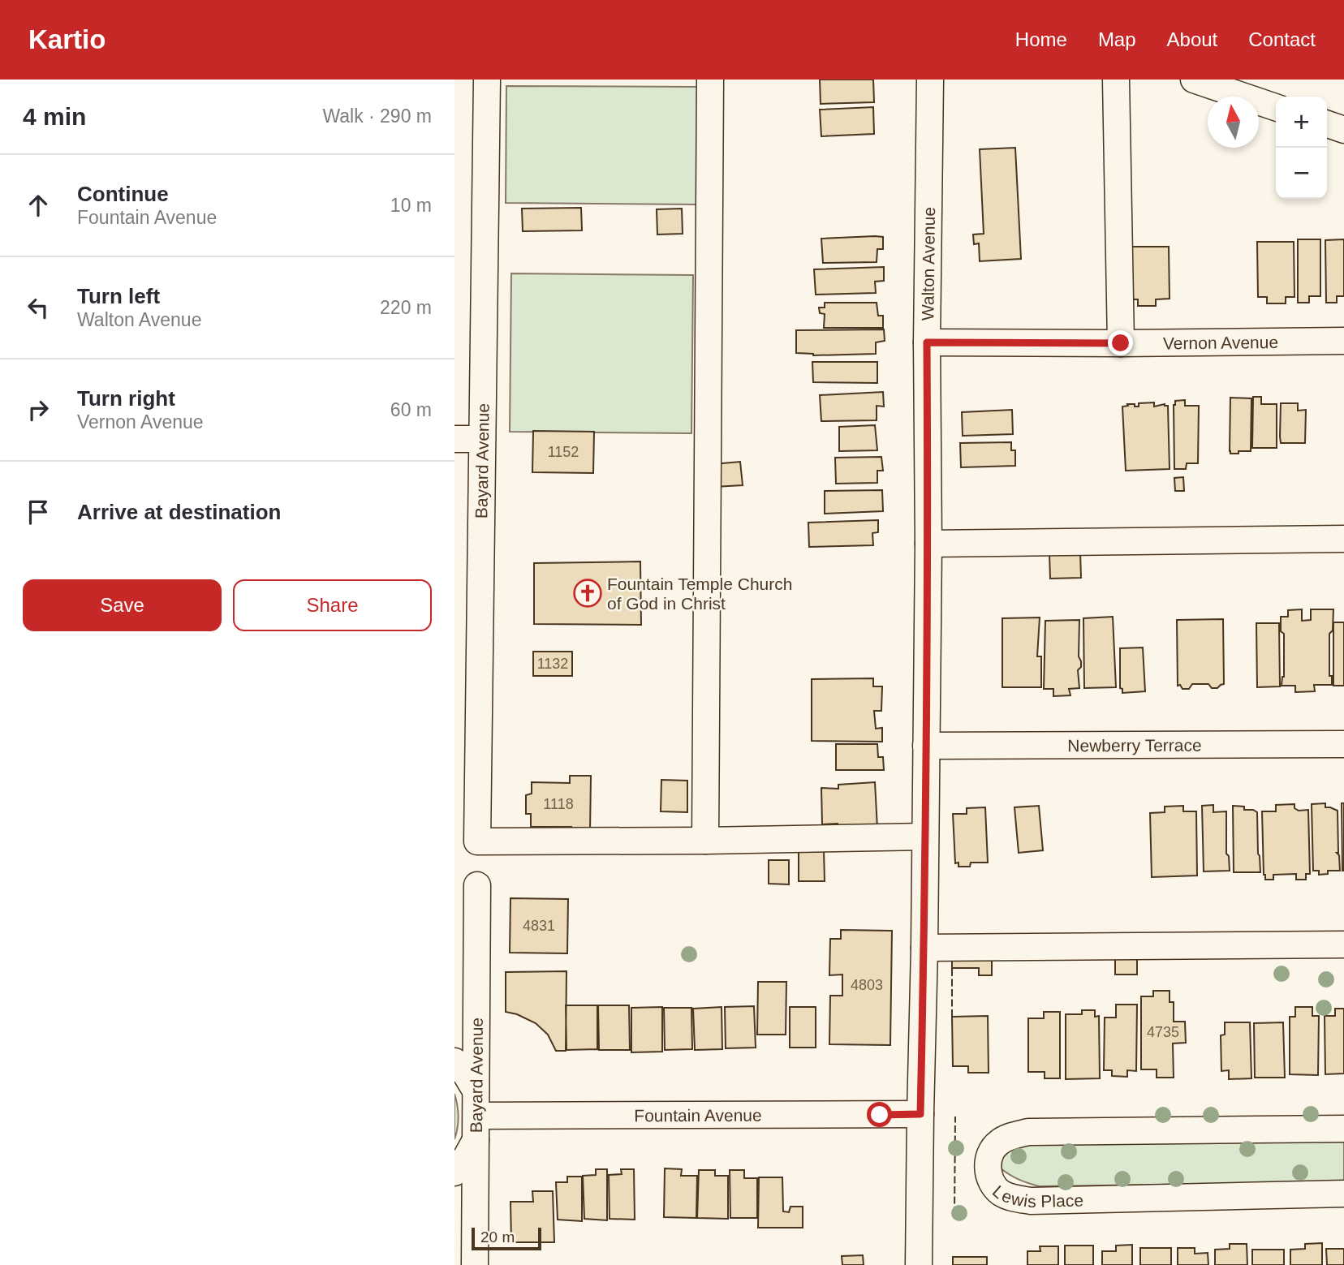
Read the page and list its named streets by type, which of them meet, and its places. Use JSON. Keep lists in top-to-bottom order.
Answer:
{
  "streets": {
    "street": [
      "Walton Avenue",
      "Vernon Avenue",
      "Bayard Avenue",
      "Newberry Terrace",
      "Fountain Avenue",
      "Lewis Place"
    ]
  },
  "crossings": [
    ["Walton Avenue", "Vernon Avenue"],
    ["Walton Avenue", "Newberry Terrace"],
    ["Walton Avenue", "Fountain Avenue"],
    ["Bayard Avenue", "Fountain Avenue"]
  ],
  "places": {
    "church": ["Fountain Temple Church of God in Christ"]
  },
  "house_numbers": [
    "1152",
    "1132",
    "1118",
    "4831",
    "4803",
    "4735"
  ],
  "scale_bar": "20 m",
  "north": "top",
  "page": {
    "header": "Kartio",
    "nav": [
      "Home",
      "Map",
      "About",
      "Contact"
    ],
    "heading": ["4 min", "Walk · 290 m"],
    "map_buttons": ["+", "−"],
    "list": [
      ["Continue", "Fountain Avenue", "10 m"],
      ["Turn left", "Walton Avenue", "220 m"],
      ["Turn right", "Vernon Avenue", "60 m"],
      "Arrive at destination"
    ],
    "buttons": ["Save", "Share"],
    "scale": "20 m"
  }
}
